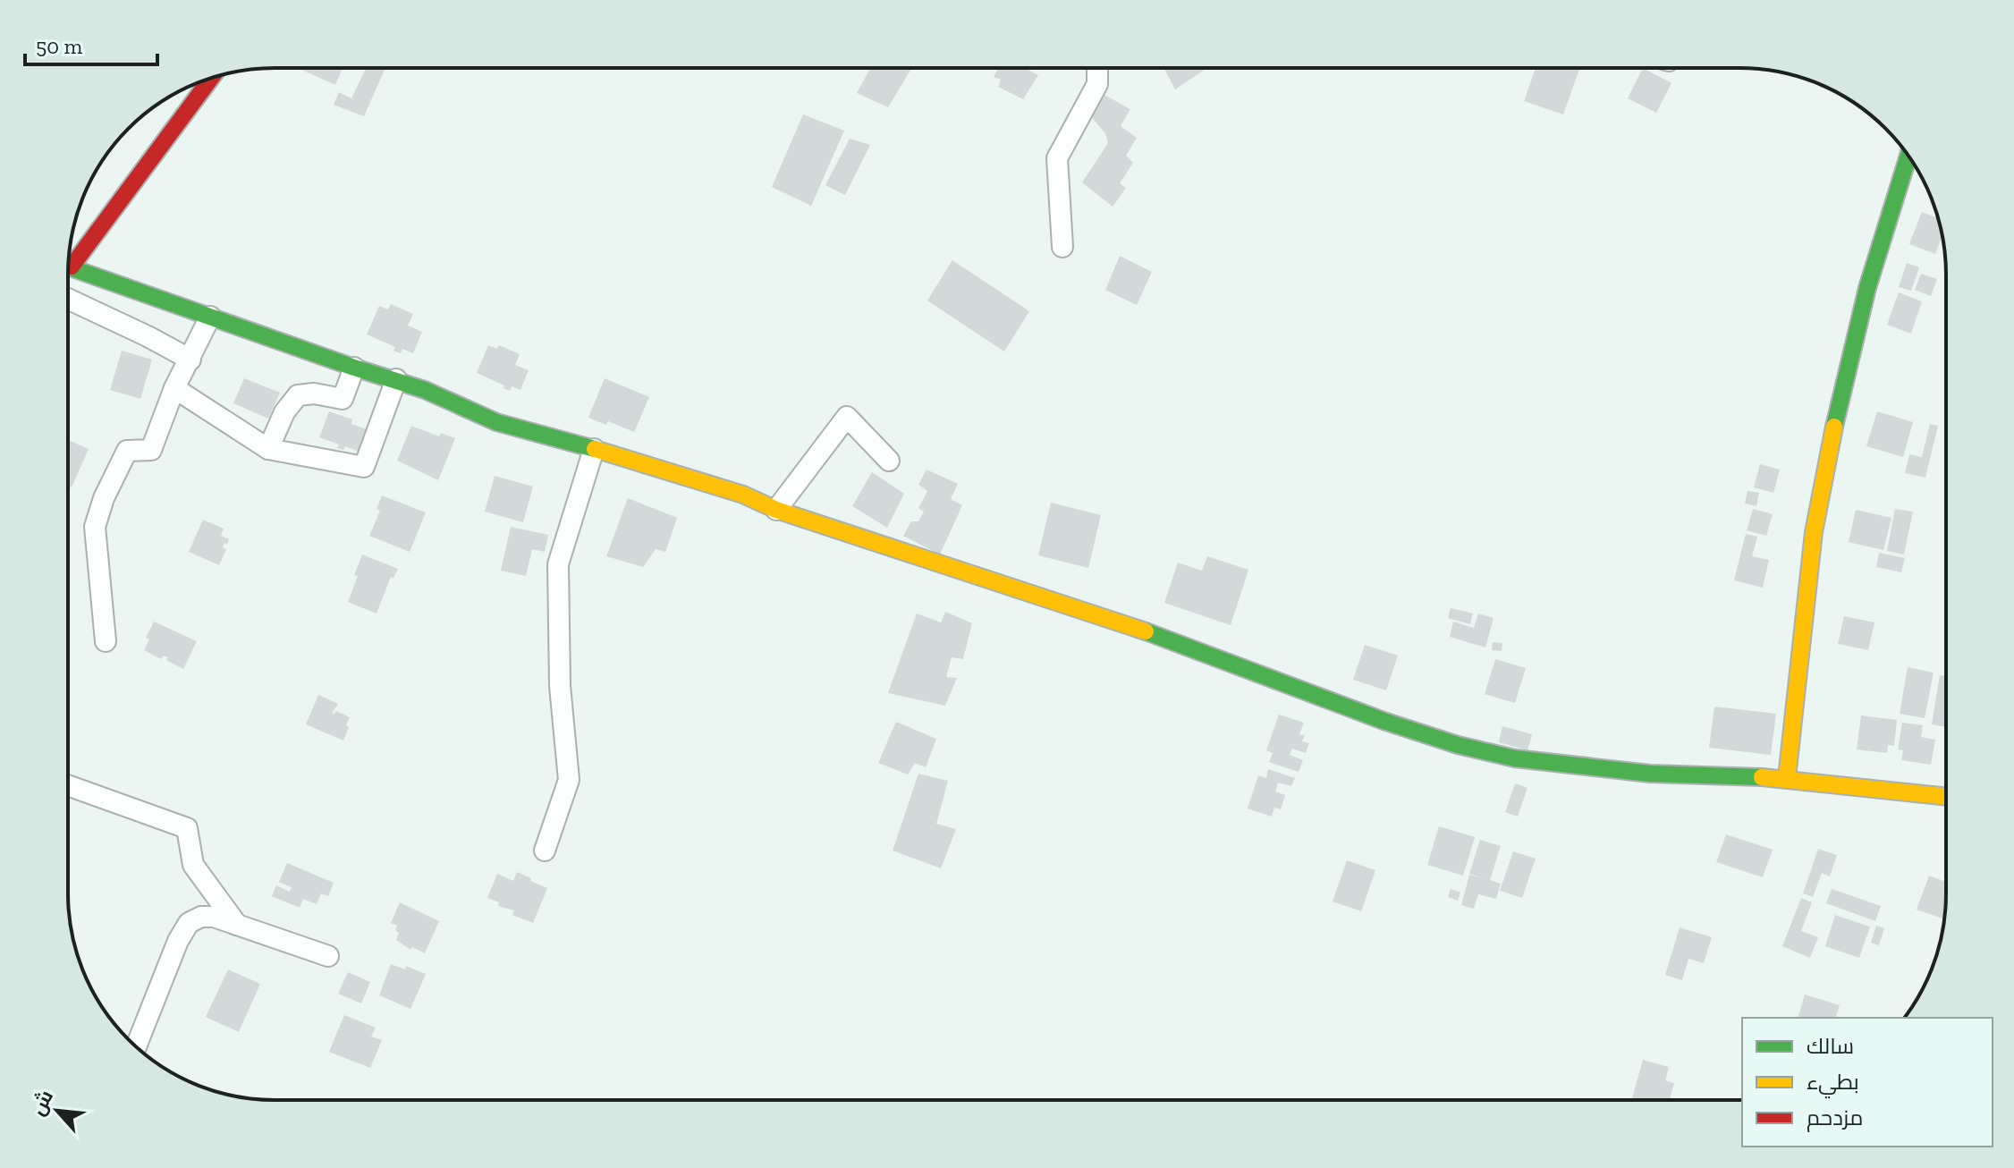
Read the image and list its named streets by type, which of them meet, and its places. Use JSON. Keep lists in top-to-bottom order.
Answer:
{
  "legend": ["سالك", "بطيء", "مزدحم"],
  "scale_bar": "50 m",
  "north": "top left"
}
